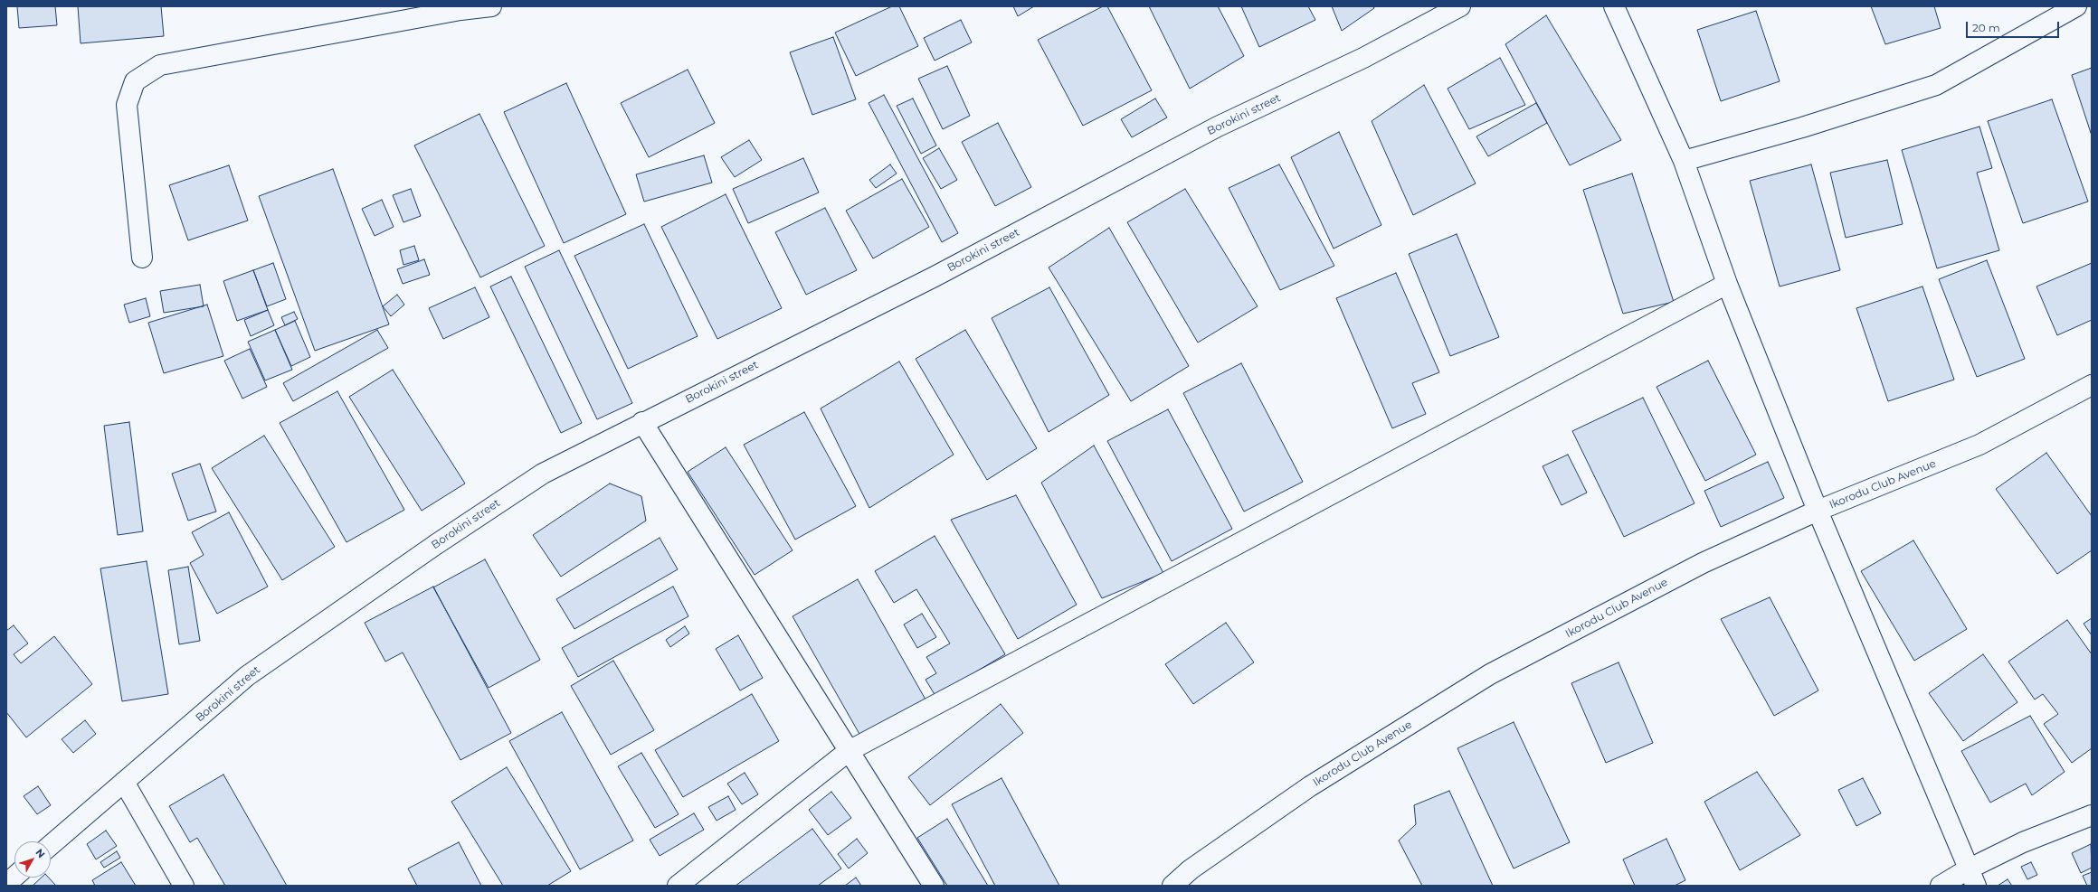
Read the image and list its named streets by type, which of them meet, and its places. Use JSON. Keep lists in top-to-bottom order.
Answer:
{
  "streets": {
    "street": ["Borokini street", "Ikorodu Club Avenue"]
  },
  "scale_bar": "20 m",
  "north": "top right"
}
